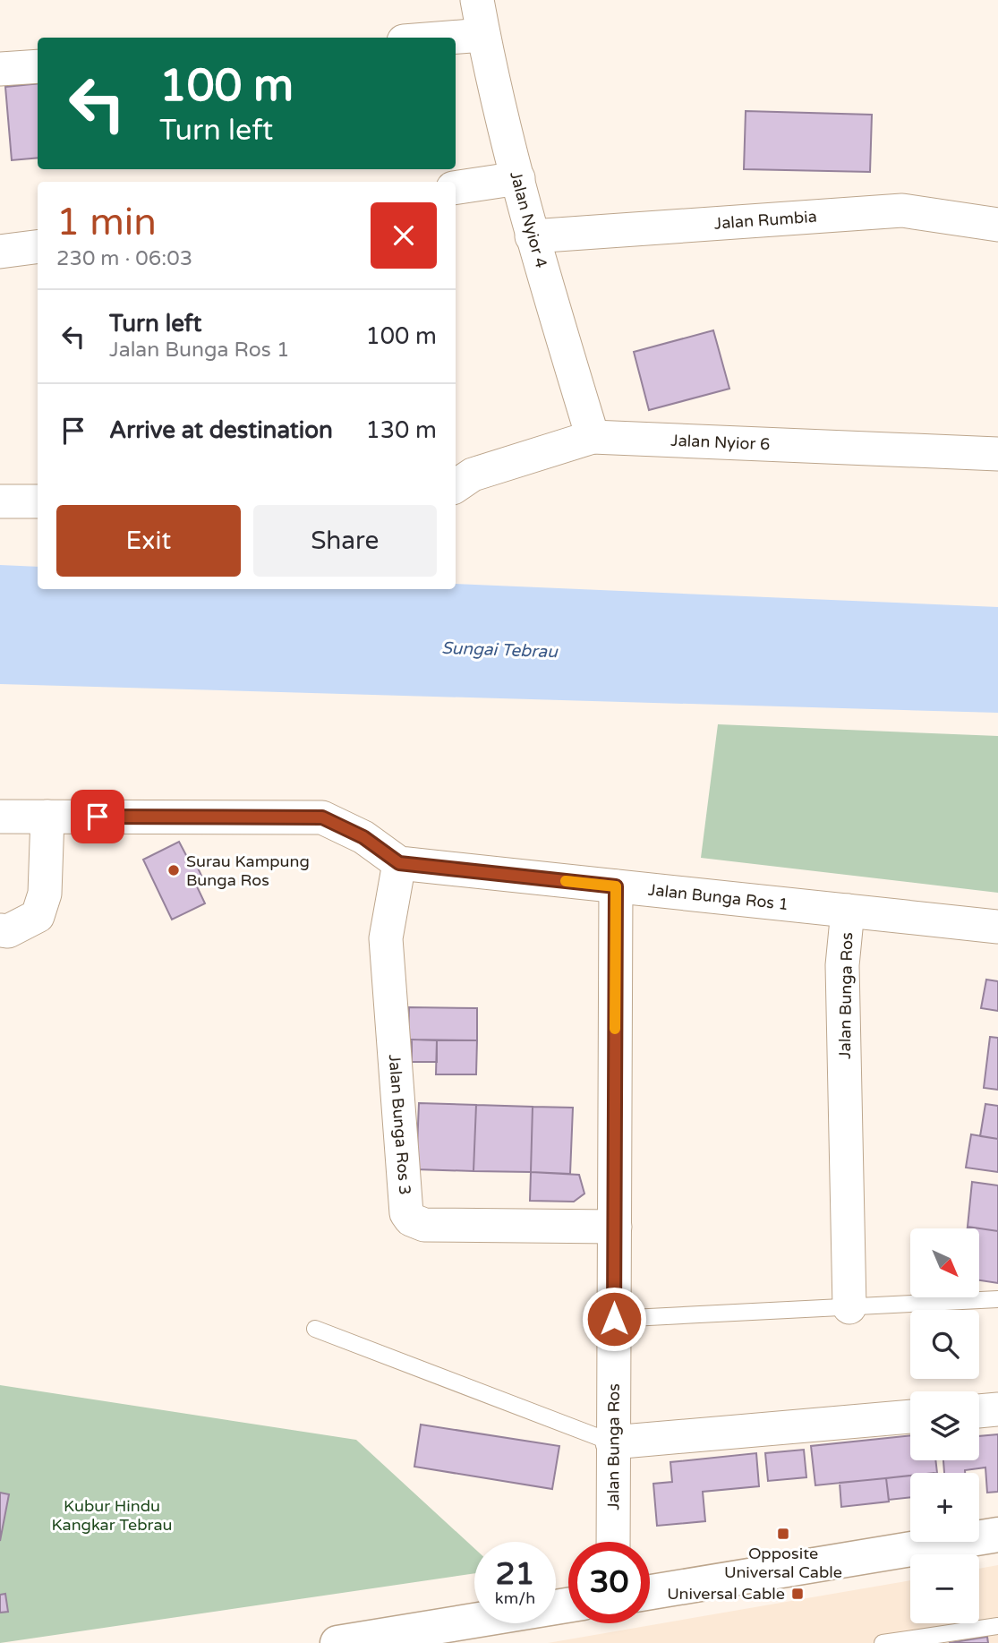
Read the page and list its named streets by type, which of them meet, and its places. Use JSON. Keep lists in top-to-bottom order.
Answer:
{
  "streets": {
    "street": [
      "Jalan Nyior 4",
      "Jalan Rumbia",
      "Jalan Nyior 6",
      "Jalan Bunga Ros 1",
      "Jalan Bunga Ros",
      "Jalan Bunga Ros 3"
    ]
  },
  "crossings": [
    ["Jalan Nyior 4", "Jalan Rumbia"],
    ["Jalan Nyior 4", "Jalan Nyior 6"],
    ["Jalan Bunga Ros 1", "Jalan Bunga Ros"],
    ["Jalan Bunga Ros 1", "Jalan Bunga Ros 3"],
    ["Jalan Bunga Ros", "Jalan Bunga Ros 3"]
  ],
  "water": ["Sungai Tebrau"],
  "parks": ["Kubur Hindu Kangkar Tebrau"],
  "places": {
    "other": ["Surau Kampung Bunga Ros"],
    "transit": ["Opposite Universal Cable", "Universal Cable"]
  },
  "north": "bottom right",
  "page": {
    "turn": ["100 m", "Turn left"],
    "heading": ["1 min", "230 m · 06:03"],
    "list": [
      {
        "name": "Turn left",
        "note": "Jalan Bunga Ros 1",
        "value": "100 m"
      },
      {
        "name": "Arrive at destination",
        "value": "130 m"
      }
    ],
    "buttons": ["Exit", "Share"],
    "map_buttons": ["+", "−"],
    "speed": "21 km/h",
    "limit": "30"
  }
}
